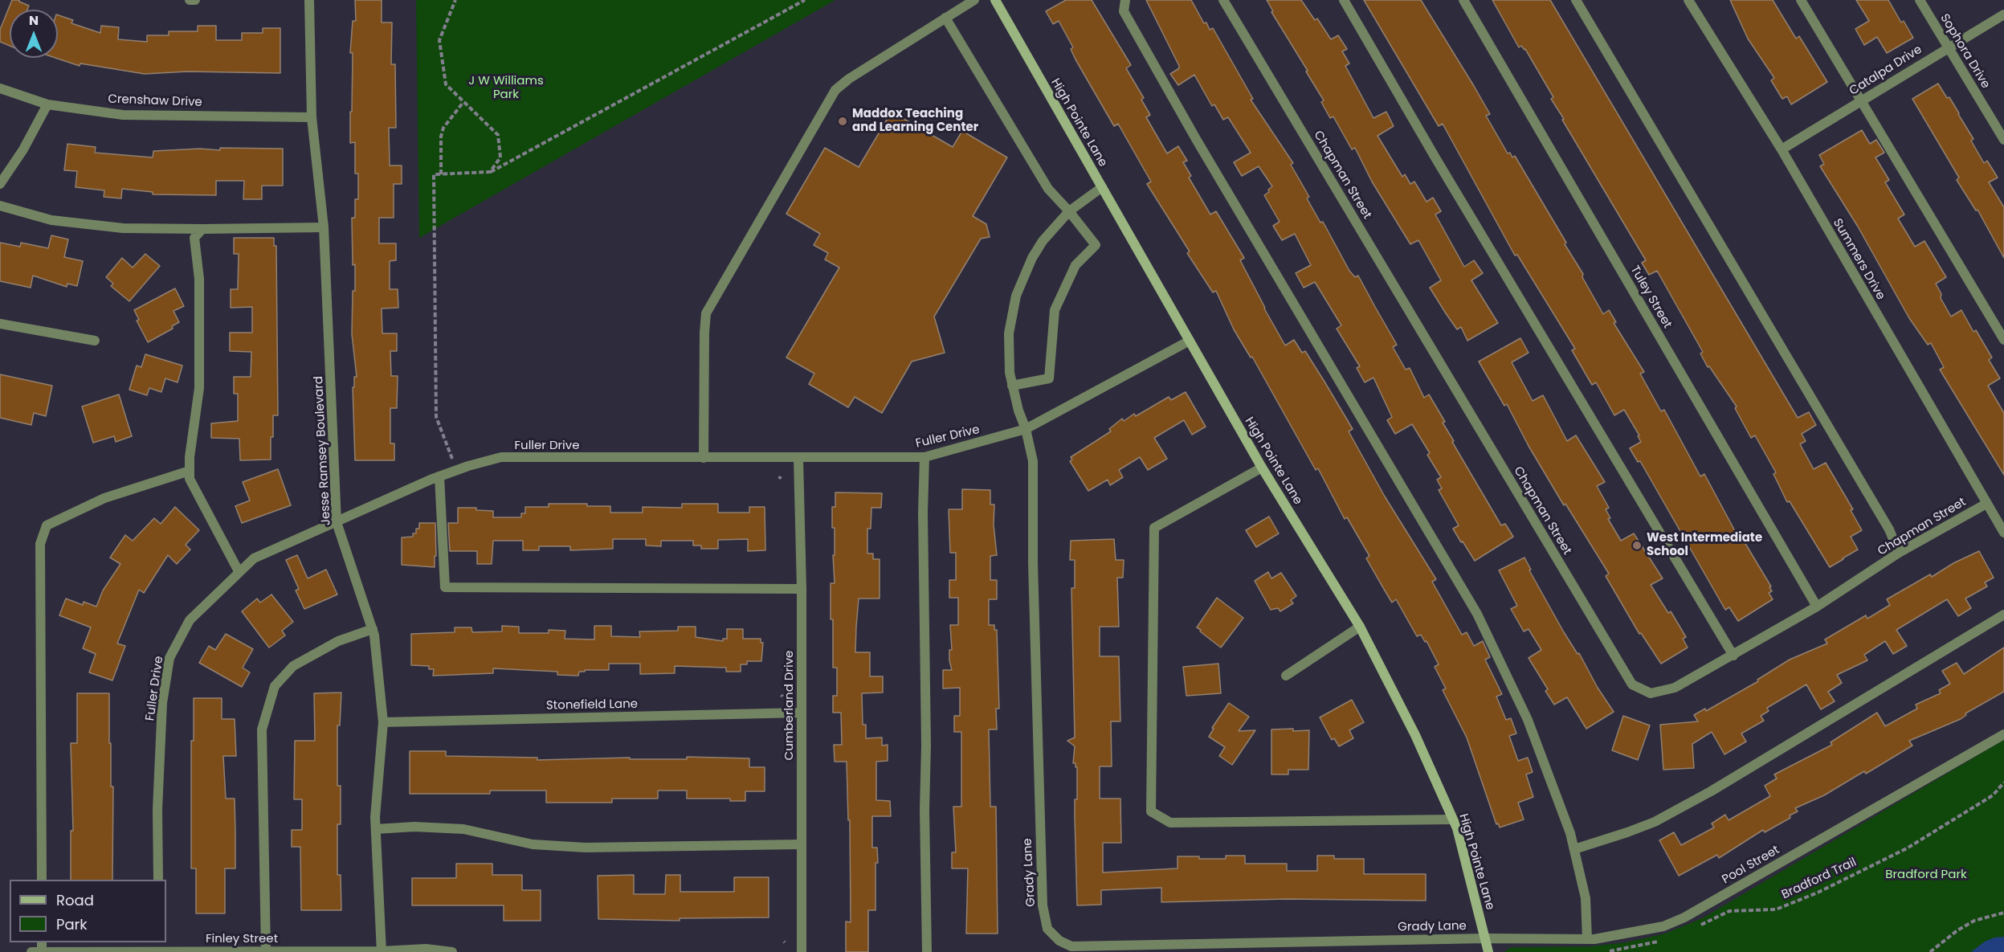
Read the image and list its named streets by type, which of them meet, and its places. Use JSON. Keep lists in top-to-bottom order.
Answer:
{
  "streets": {
    "street": [
      "Sophora Drive",
      "Catalpa Drive",
      "Crenshaw Drive",
      "High Pointe Lane",
      "Chapman Street",
      "Summers Drive",
      "Tuley Street",
      "Fuller Drive",
      "Jesse Ramsey Boulevard",
      "Stonefield Lane",
      "Cumberland Drive",
      "Pool Street",
      "Grady Lane",
      "Finley Street"
    ],
    "path": ["Bradford Trail"]
  },
  "crossings": [
    ["Sophora Drive", "Catalpa Drive"],
    ["Catalpa Drive", "Summers Drive"],
    ["Crenshaw Drive", "Jesse Ramsey Boulevard"],
    ["High Pointe Lane", "Fuller Drive"],
    ["High Pointe Lane", "Pool Street"],
    ["High Pointe Lane", "Grady Lane"],
    ["Chapman Street", "Summers Drive"],
    ["Chapman Street", "Tuley Street"],
    ["Fuller Drive", "Jesse Ramsey Boulevard"],
    ["Fuller Drive", "Cumberland Drive"],
    ["Fuller Drive", "Grady Lane"],
    ["Jesse Ramsey Boulevard", "Stonefield Lane"],
    ["Jesse Ramsey Boulevard", "Finley Street"],
    ["Stonefield Lane", "Cumberland Drive"],
    ["Pool Street", "Grady Lane"]
  ],
  "parks": ["J W Williams Park", "Bradford Park"],
  "places": ["Maddox Teaching and Learning Center", "West Intermediate School"],
  "legend": ["Road", "Park"],
  "north": "top"
}
